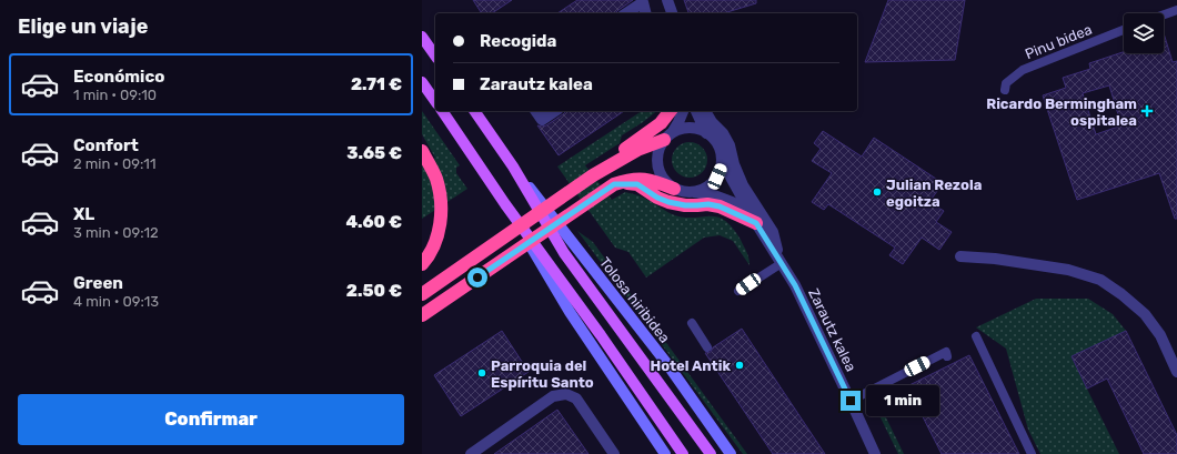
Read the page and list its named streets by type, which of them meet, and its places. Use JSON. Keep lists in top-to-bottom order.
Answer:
{
  "streets": {
    "main road": ["Tolosa hiribidea"],
    "street": ["Zarautz kalea"],
    "lane": ["Pinu bidea"]
  },
  "places": {
    "health": ["Ricardo Bermingham ospitalea"],
    "other": ["Julian Rezola egoitza", "Hotel Antik", "Parroquia del Espíritu Santo"]
  },
  "page": {
    "heading": "Elige un viaje",
    "banner": ["Recogida", "Zarautz kalea"],
    "list": [
      {
        "name": "Económico",
        "note": "1 min · 09:10",
        "value": "2.71 €"
      },
      {
        "name": "Confort",
        "note": "2 min · 09:11",
        "value": "3.65 €"
      },
      {
        "name": "XL",
        "note": "3 min · 09:12",
        "value": "4.60 €"
      },
      {
        "name": "Green",
        "note": "4 min · 09:13",
        "value": "2.50 €"
      }
    ],
    "buttons": "Confirmar",
    "bubble": "1 min"
  }
}
